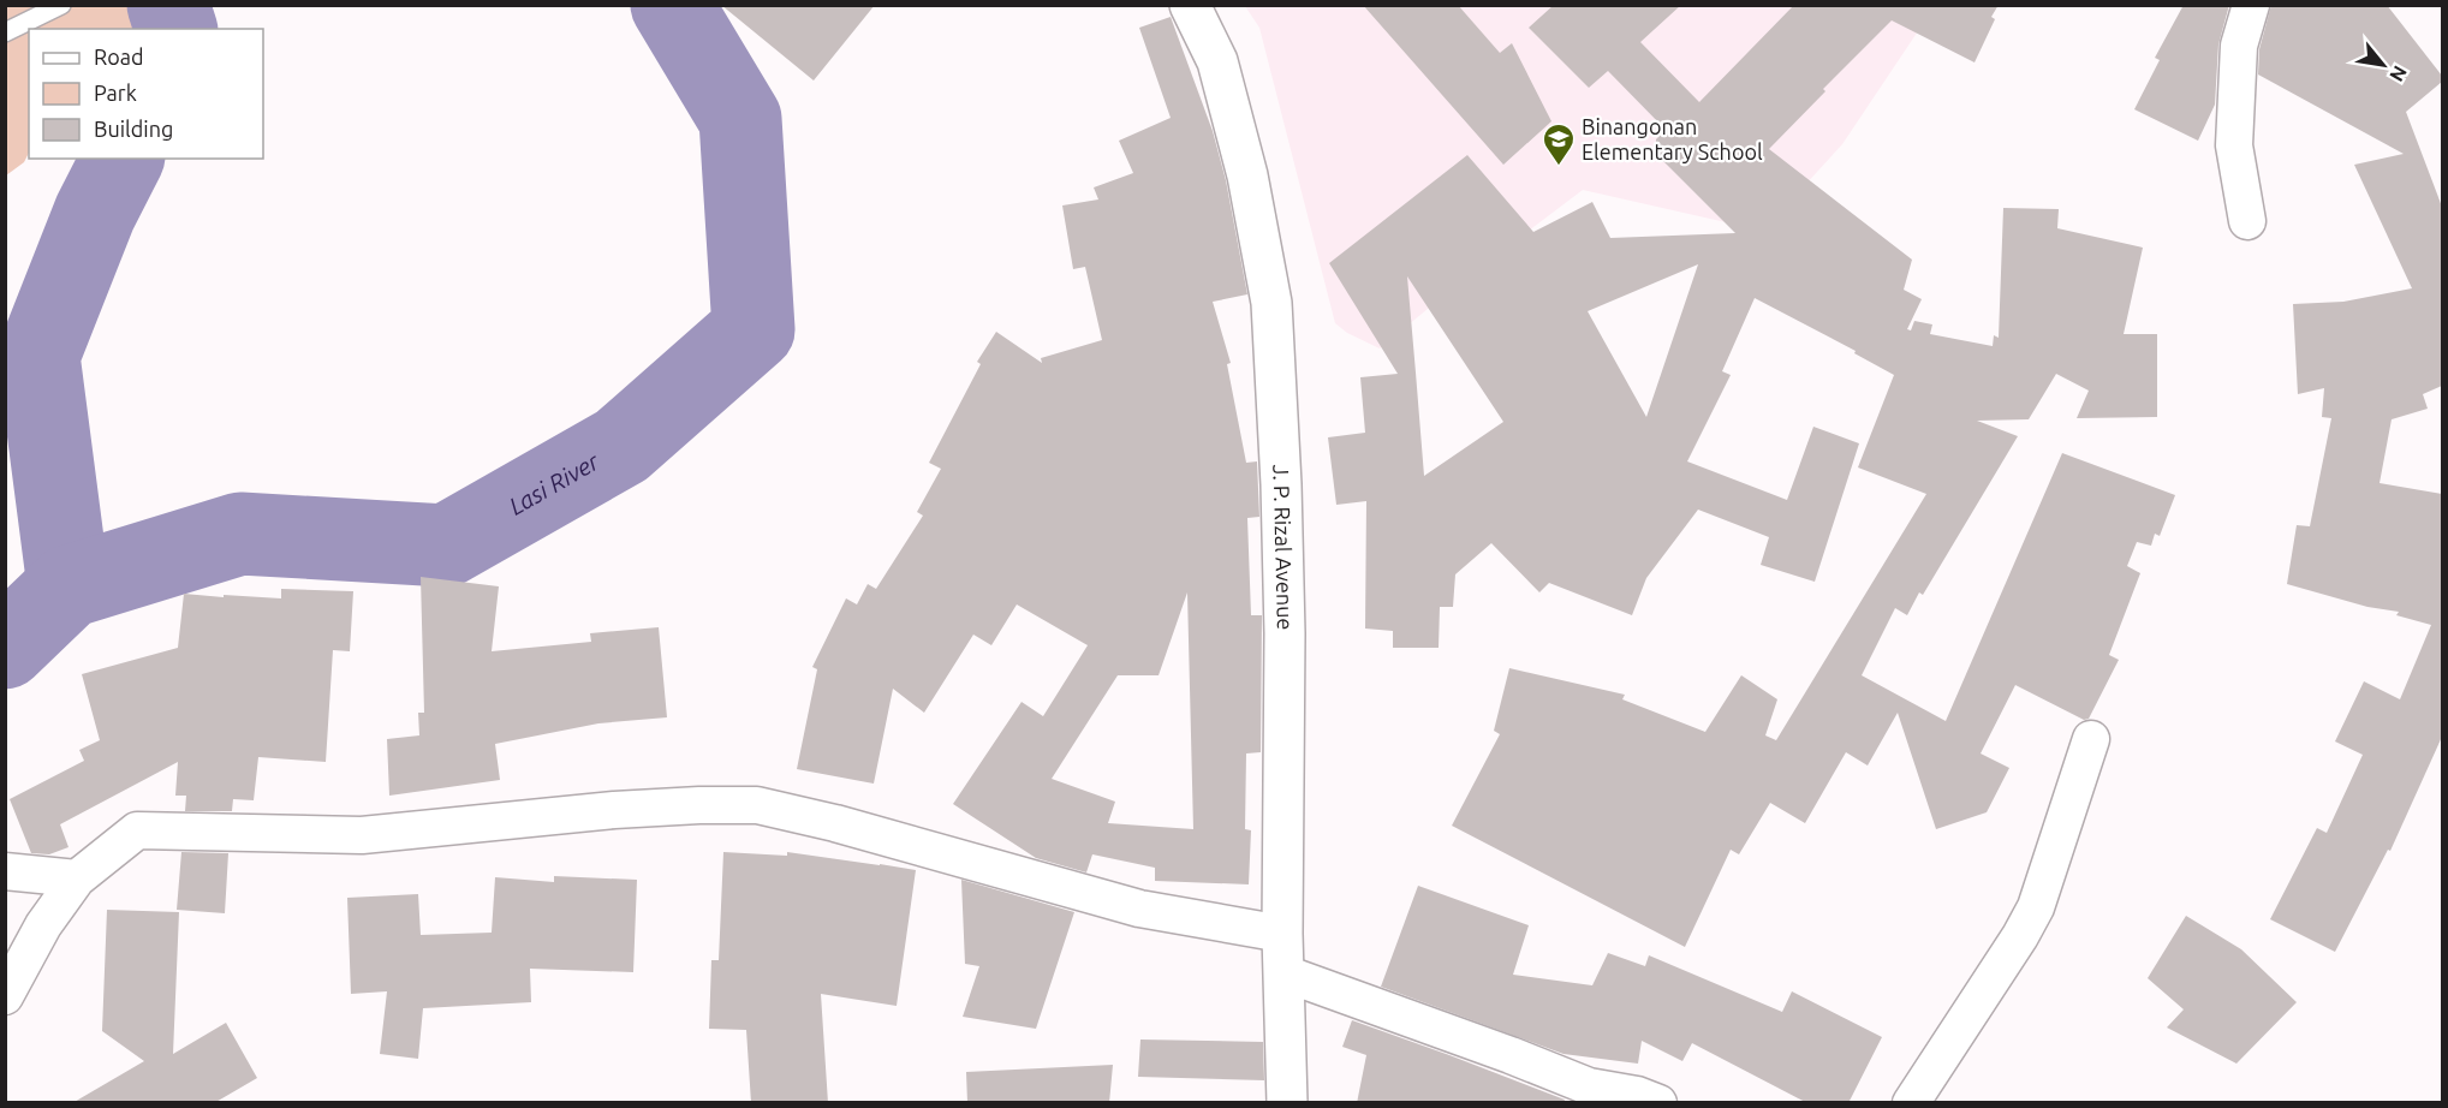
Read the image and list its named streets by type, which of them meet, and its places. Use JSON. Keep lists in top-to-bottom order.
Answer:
{
  "streets": {
    "main road": ["J. P. Rizal Avenue"]
  },
  "water": ["Lasi River"],
  "places": {
    "school or university": ["Binangonan Elementary School"]
  },
  "legend": ["Road", "Park", "Building"],
  "north": "bottom right"
}
